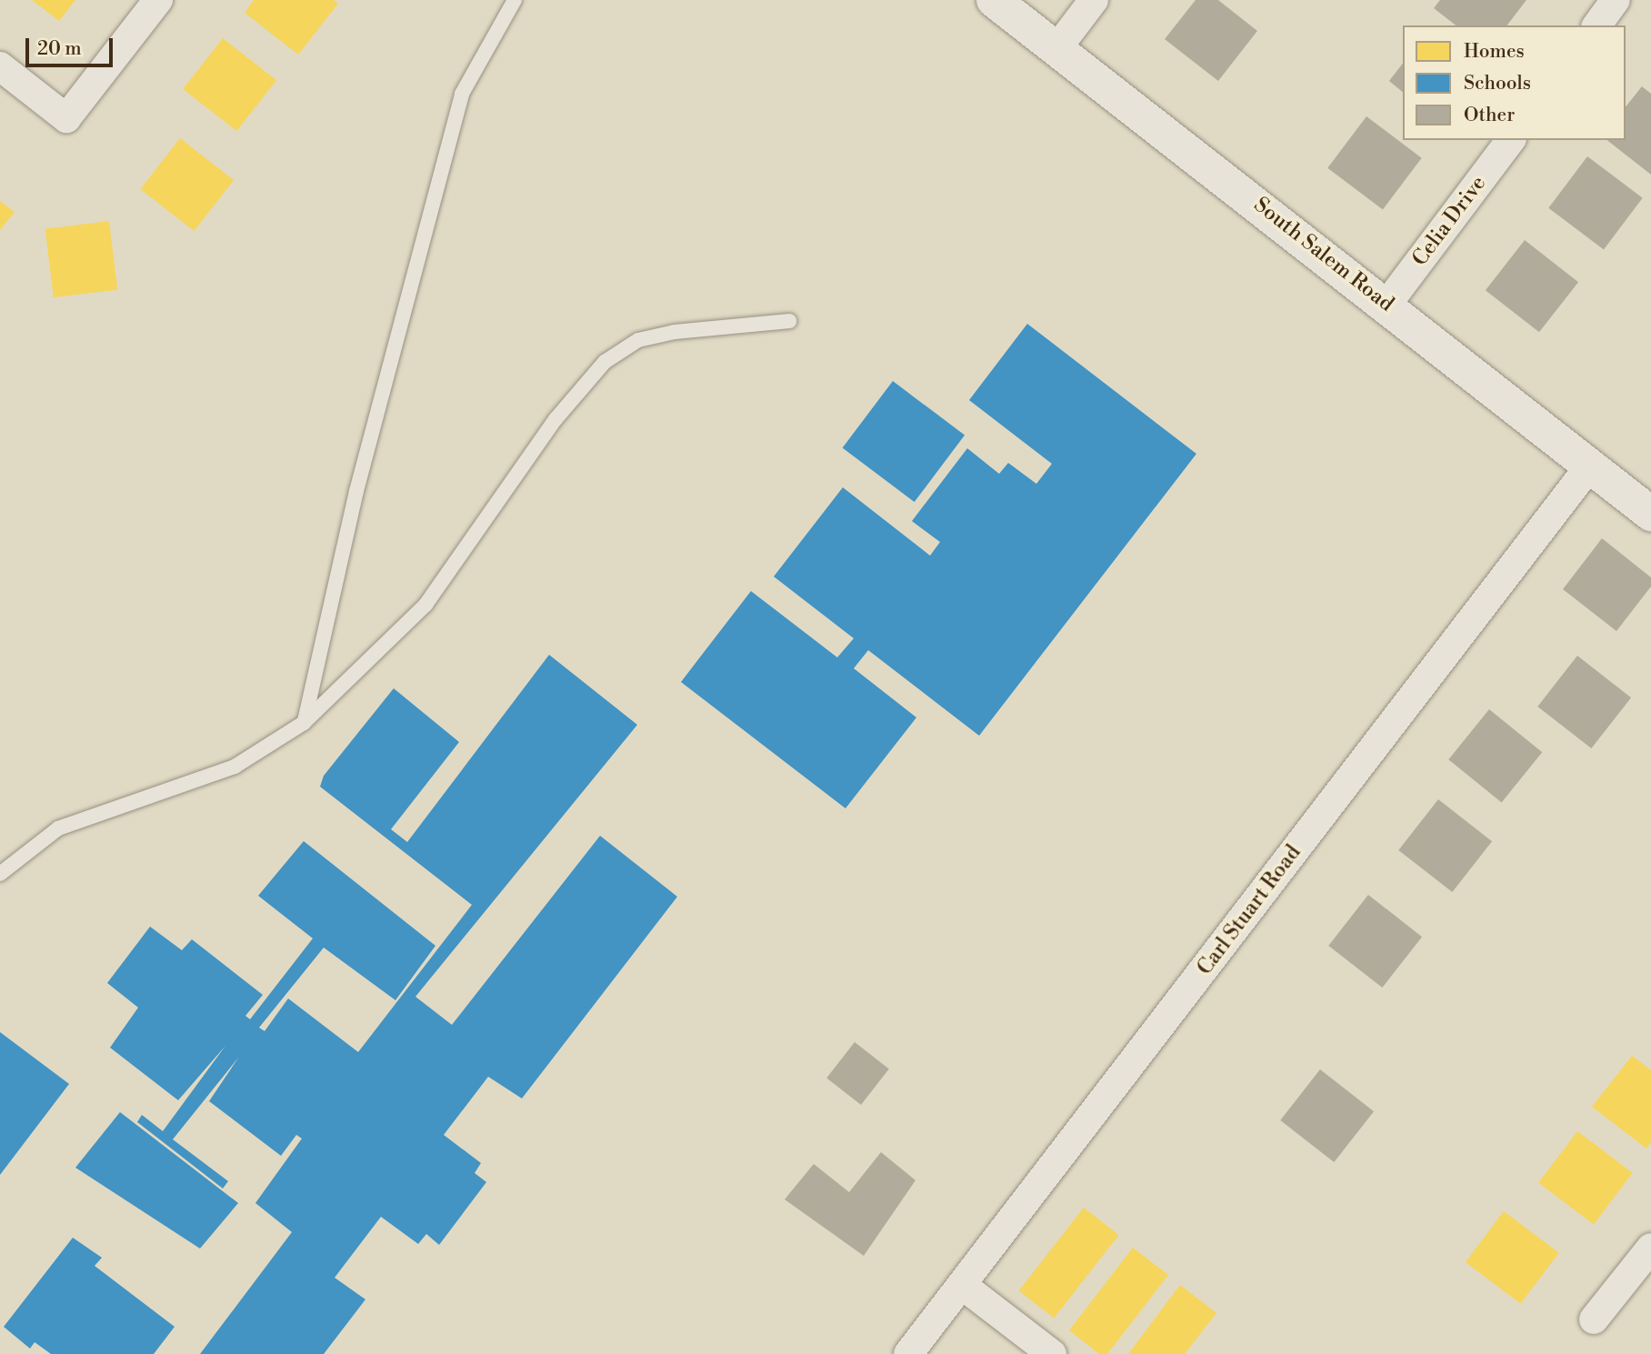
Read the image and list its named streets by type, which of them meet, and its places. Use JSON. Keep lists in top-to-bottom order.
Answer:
{
  "streets": {
    "main road": ["South Salem Road"],
    "street": ["Celia Drive", "Carl Stuart Road"]
  },
  "crossings": [
    ["Celia Drive", "South Salem Road"],
    ["South Salem Road", "Carl Stuart Road"]
  ],
  "legend": ["Homes", "Schools", "Other"],
  "scale_bar": "20 m"
}
